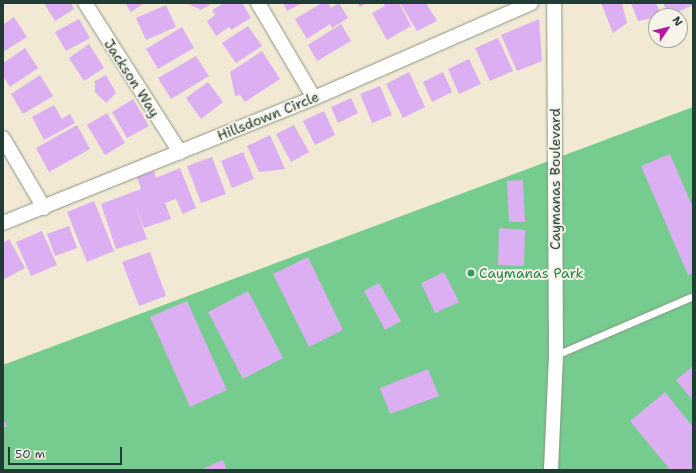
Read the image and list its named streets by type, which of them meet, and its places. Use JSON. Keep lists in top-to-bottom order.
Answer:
{
  "streets": {
    "street": ["Jackson Way", "Hillsdown Circle", "Caymanas Boulevard"]
  },
  "crossings": [
    ["Jackson Way", "Hillsdown Circle"]
  ],
  "places": ["Caymanas Park"],
  "scale_bar": "50 m",
  "north": "top right"
}
